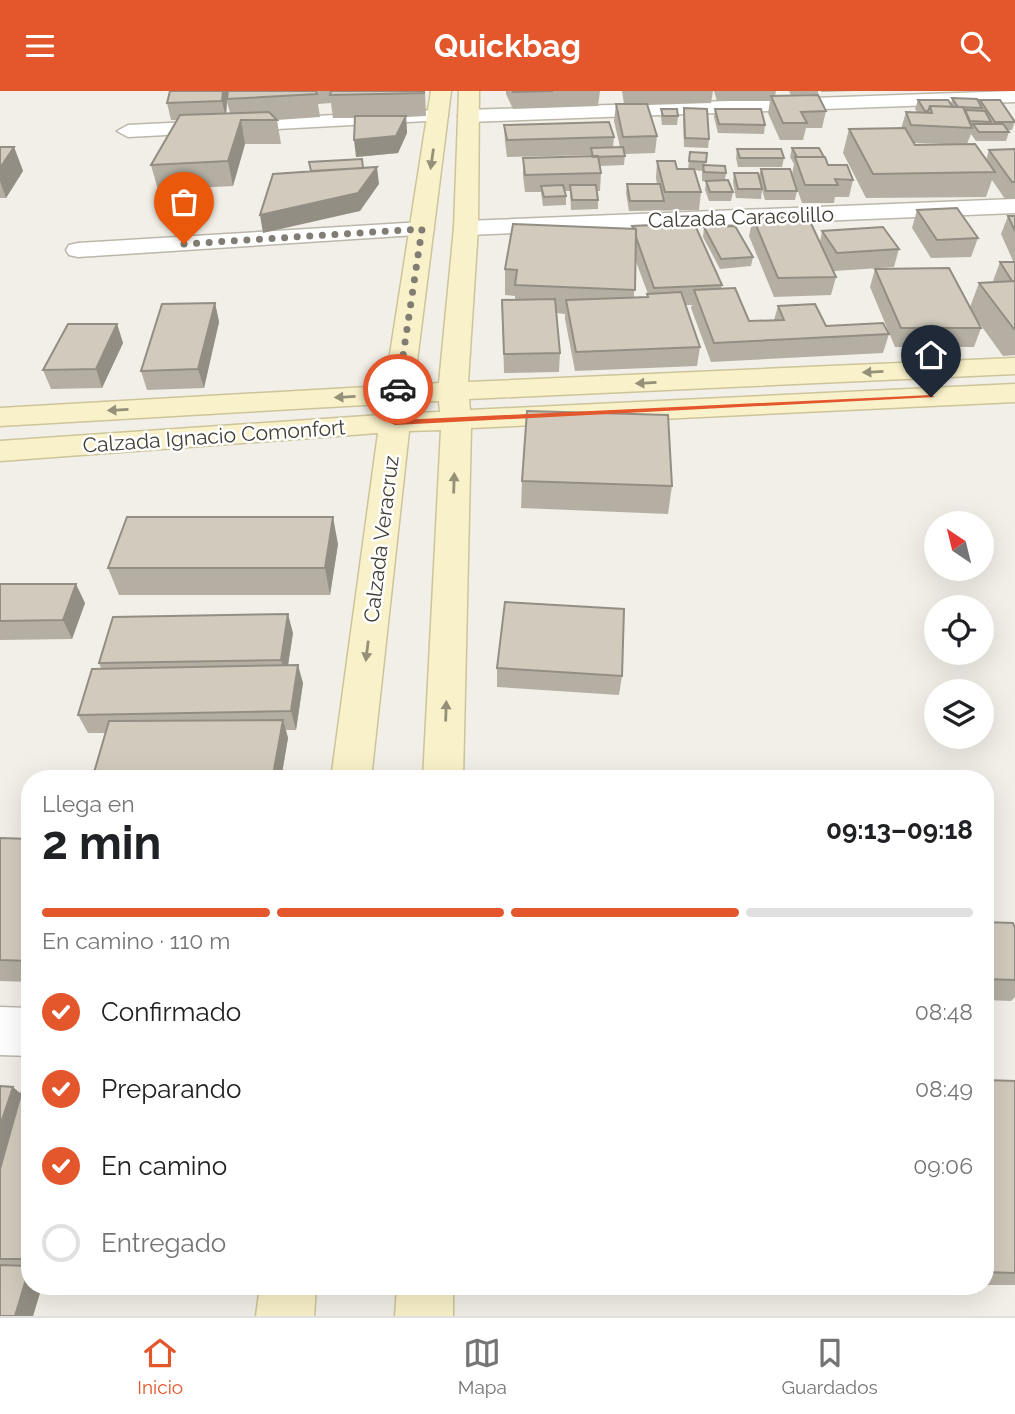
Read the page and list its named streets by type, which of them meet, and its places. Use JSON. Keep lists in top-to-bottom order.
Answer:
{
  "streets": {
    "street": ["Calzada Caracolillo", "Calzada Ignacio Comonfort", "Calzada Veracruz"]
  },
  "crossings": [
    ["Calzada Ignacio Comonfort", "Calzada Veracruz"]
  ],
  "north": "top left",
  "page": {
    "header": "Quickbag",
    "heading": ["2 min", "Llega en", "09:13–09:18"],
    "bar": "En camino · 110 m",
    "list": [
      ["Confirmado", "08:48"],
      ["Preparando", "08:49"],
      ["En camino", "09:06"],
      "Entregado"
    ],
    "tabs": ["Inicio", "Mapa", "Guardados"]
  }
}
